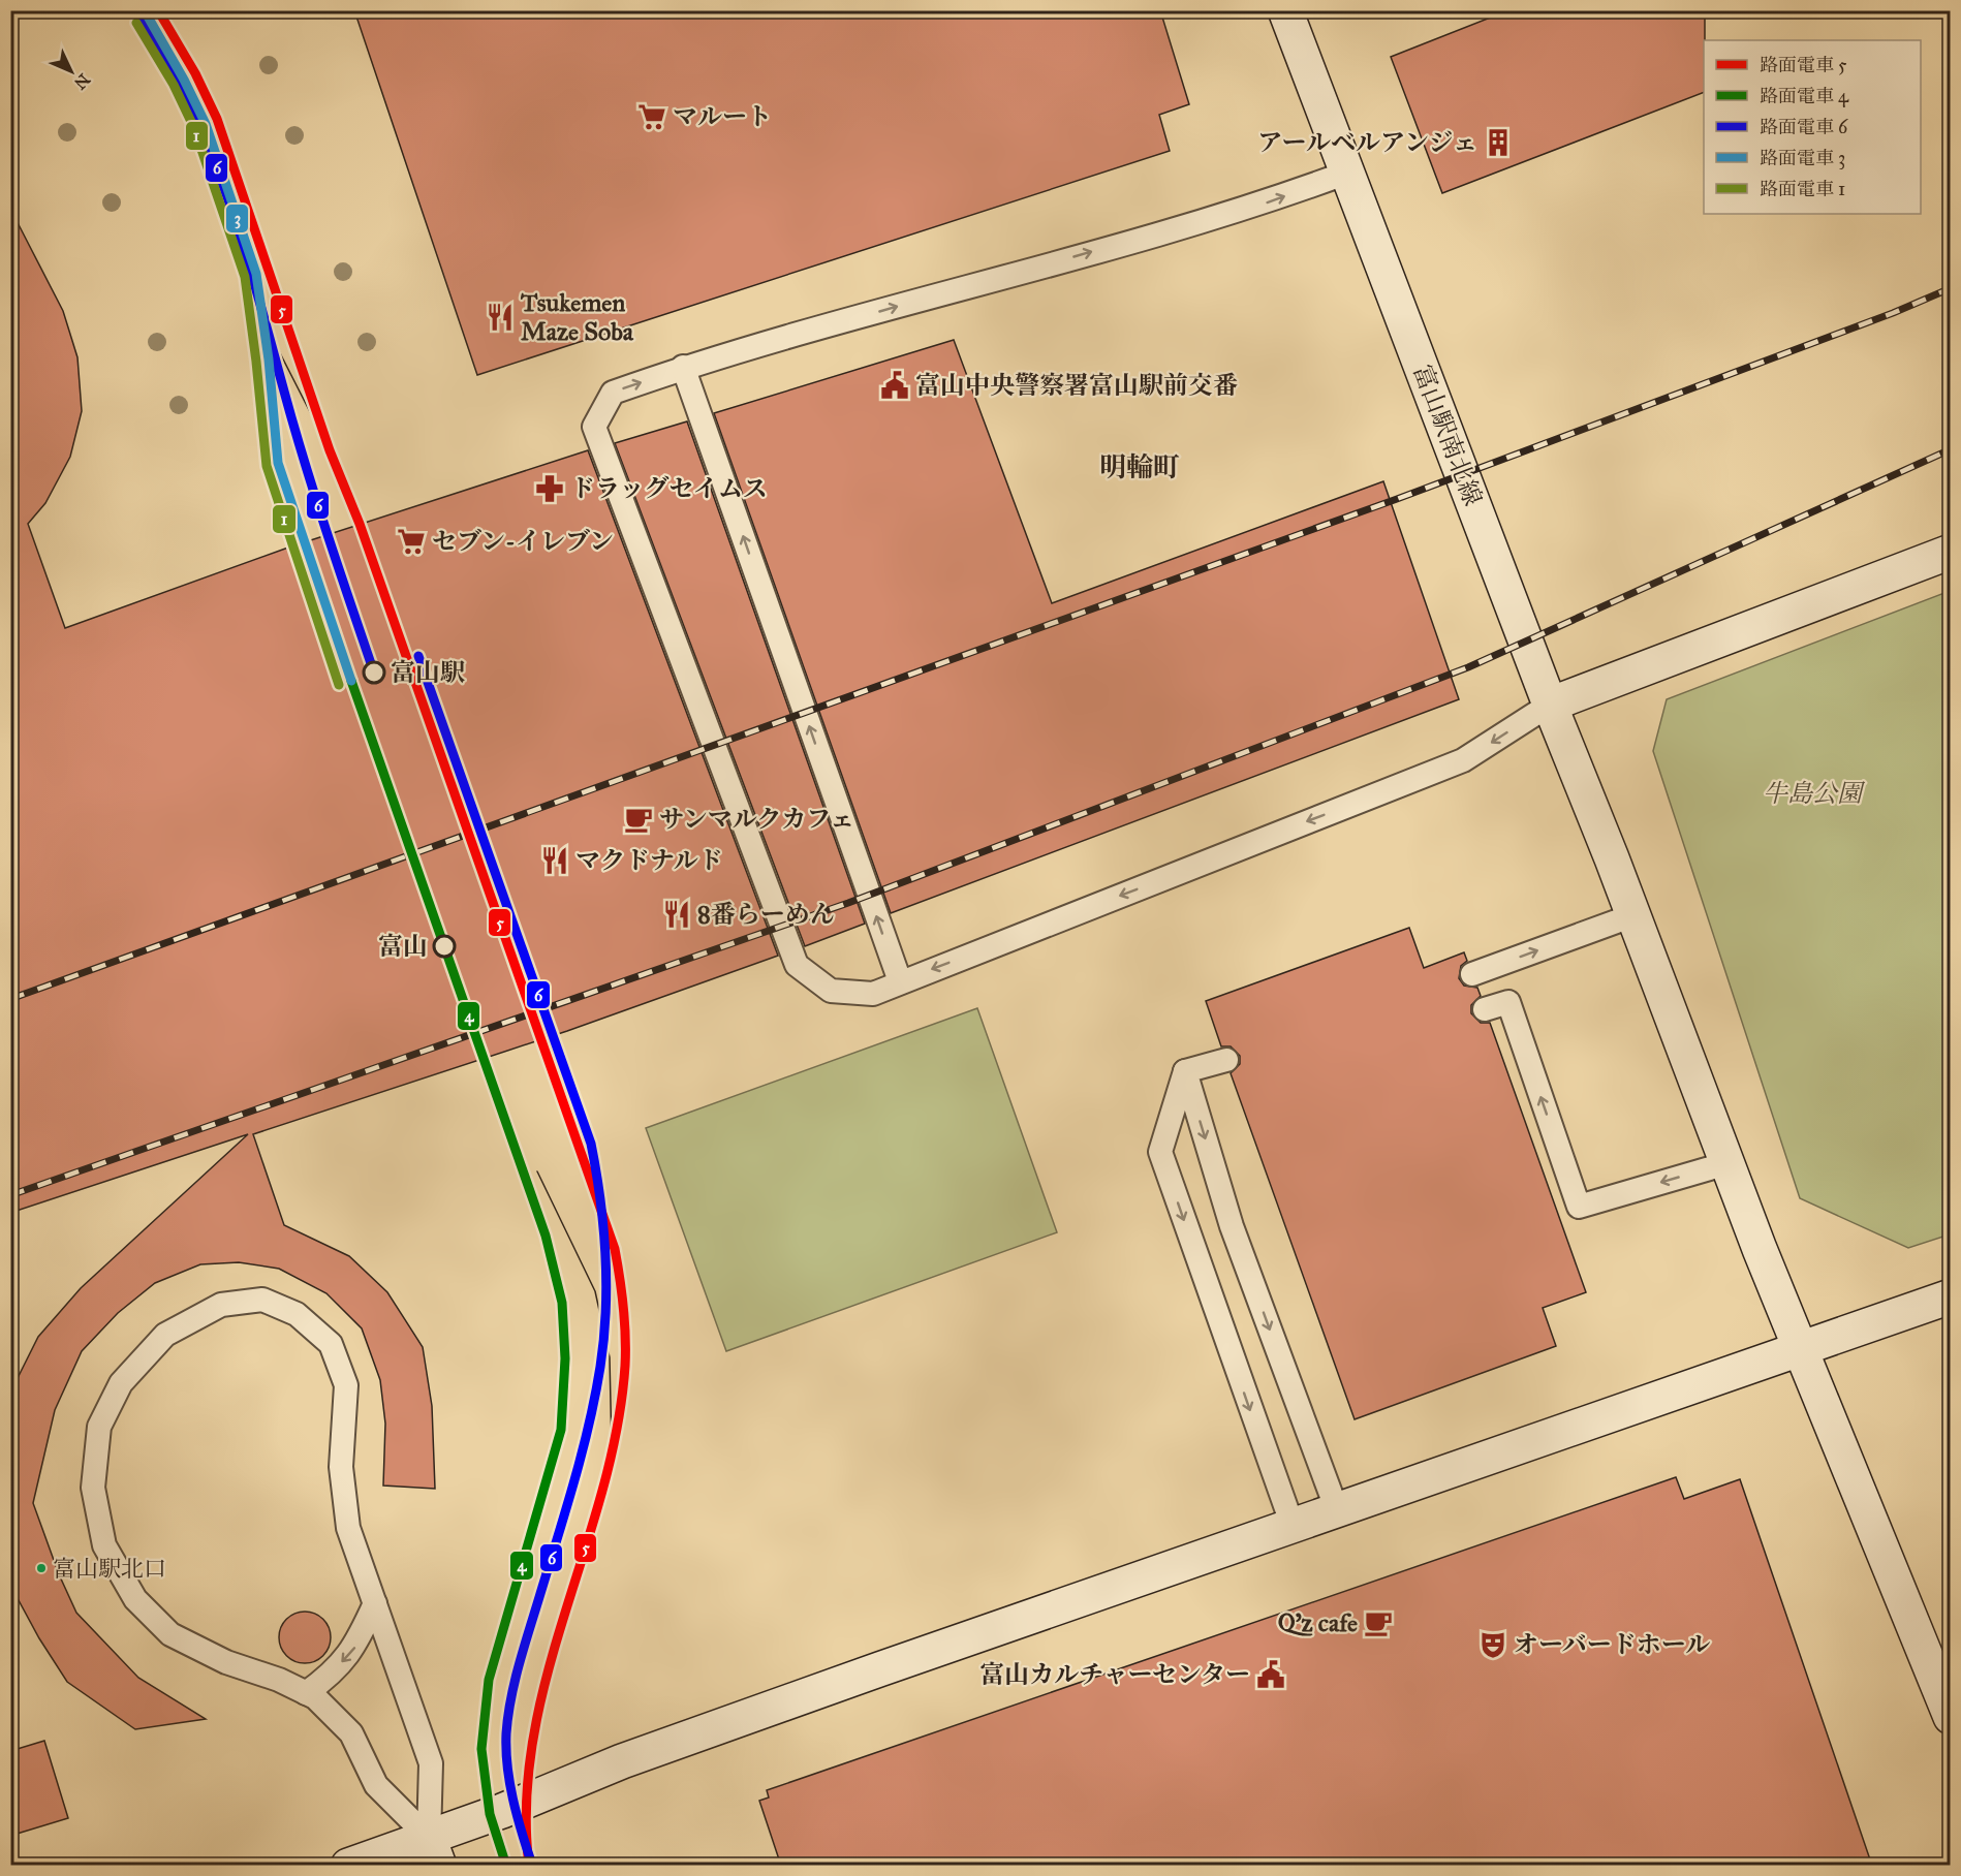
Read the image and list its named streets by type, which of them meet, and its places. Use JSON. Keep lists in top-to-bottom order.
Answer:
{
  "streets": {
    "street": ["富山駅南北線"]
  },
  "districts": ["明輪町"],
  "parks": ["牛島公園"],
  "places": {
    "supermarket": ["マルート", "セブン-イレブン"],
    "building": ["アールベルアンジェ"],
    "restaurant": ["Tsukemen Maze Soba", "マクドナルド", "8番らーめん"],
    "public building": ["富山中央警察署富山駅前交番", "富山カルチャーセンター"],
    "pharmacy": ["ドラッグセイムス"],
    "other": ["富山駅", "富山", "富山駅北口"],
    "cafe": ["サンマルクカフェ", "Q’z cafe"],
    "theatre": ["オーバードホール"]
  },
  "lines": [
    "tram line 5",
    "tram line 6",
    "tram line 3",
    "tram line 1",
    "tram line 4"
  ],
  "legend": [
    "路面電車 5",
    "路面電車 4",
    "路面電車 6",
    "路面電車 3",
    "路面電車 1"
  ],
  "north": "bottom right"
}
